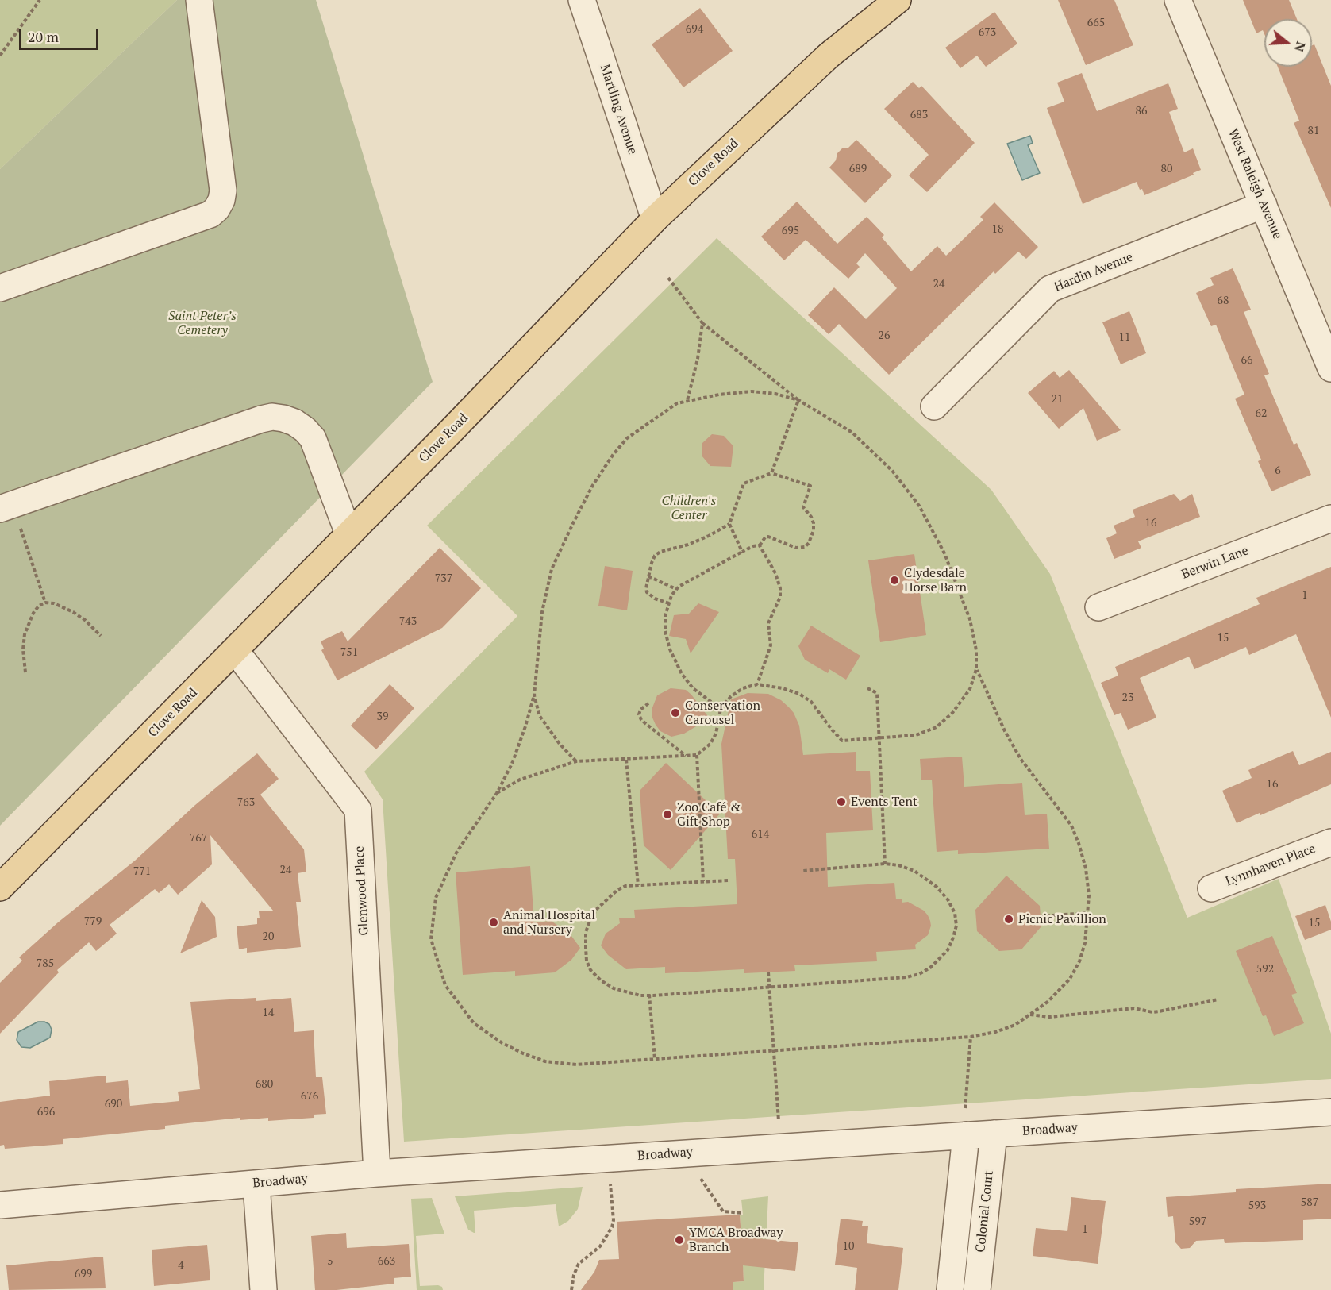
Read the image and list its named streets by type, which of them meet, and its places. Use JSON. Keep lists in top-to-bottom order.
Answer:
{
  "streets": {
    "main road": ["Clove Road"],
    "street": [
      "Martling Avenue",
      "West Raleigh Avenue",
      "Hardin Avenue",
      "Berwin Lane",
      "Lynnhaven Place",
      "Glenwood Place",
      "Broadway",
      "Colonial Court"
    ]
  },
  "crossings": [
    ["Martling Avenue", "Clove Road"],
    ["Clove Road", "Glenwood Place"],
    ["West Raleigh Avenue", "Hardin Avenue"],
    ["Glenwood Place", "Broadway"],
    ["Broadway", "Colonial Court"]
  ],
  "parks": ["Saint Peter’s Cemetery", "Children's Center"],
  "places": [
    "Clydesdale Horse Barn",
    "Conservation Carousel",
    "Events Tent",
    "Zoo Café & Gift Shop",
    "Picnic Pavillion",
    "Animal Hospital and Nursery",
    "YMCA Broadway Branch"
  ],
  "house_numbers": [
    "665",
    "694",
    "673",
    "86",
    "683",
    "81",
    "689",
    "80",
    "18",
    "695",
    "24",
    "68",
    "26",
    "11",
    "66",
    "21",
    "62",
    "6",
    "16",
    "737",
    "1",
    "743",
    "15",
    "751",
    "23",
    "39",
    "16",
    "763",
    "614",
    "767",
    "24",
    "771",
    "779",
    "15",
    "20",
    "785",
    "592",
    "14",
    "680",
    "676",
    "690",
    "696",
    "587",
    "593",
    "597",
    "1",
    "10",
    "5",
    "663",
    "4",
    "699"
  ],
  "scale_bar": "20 m",
  "north": "right"
}
